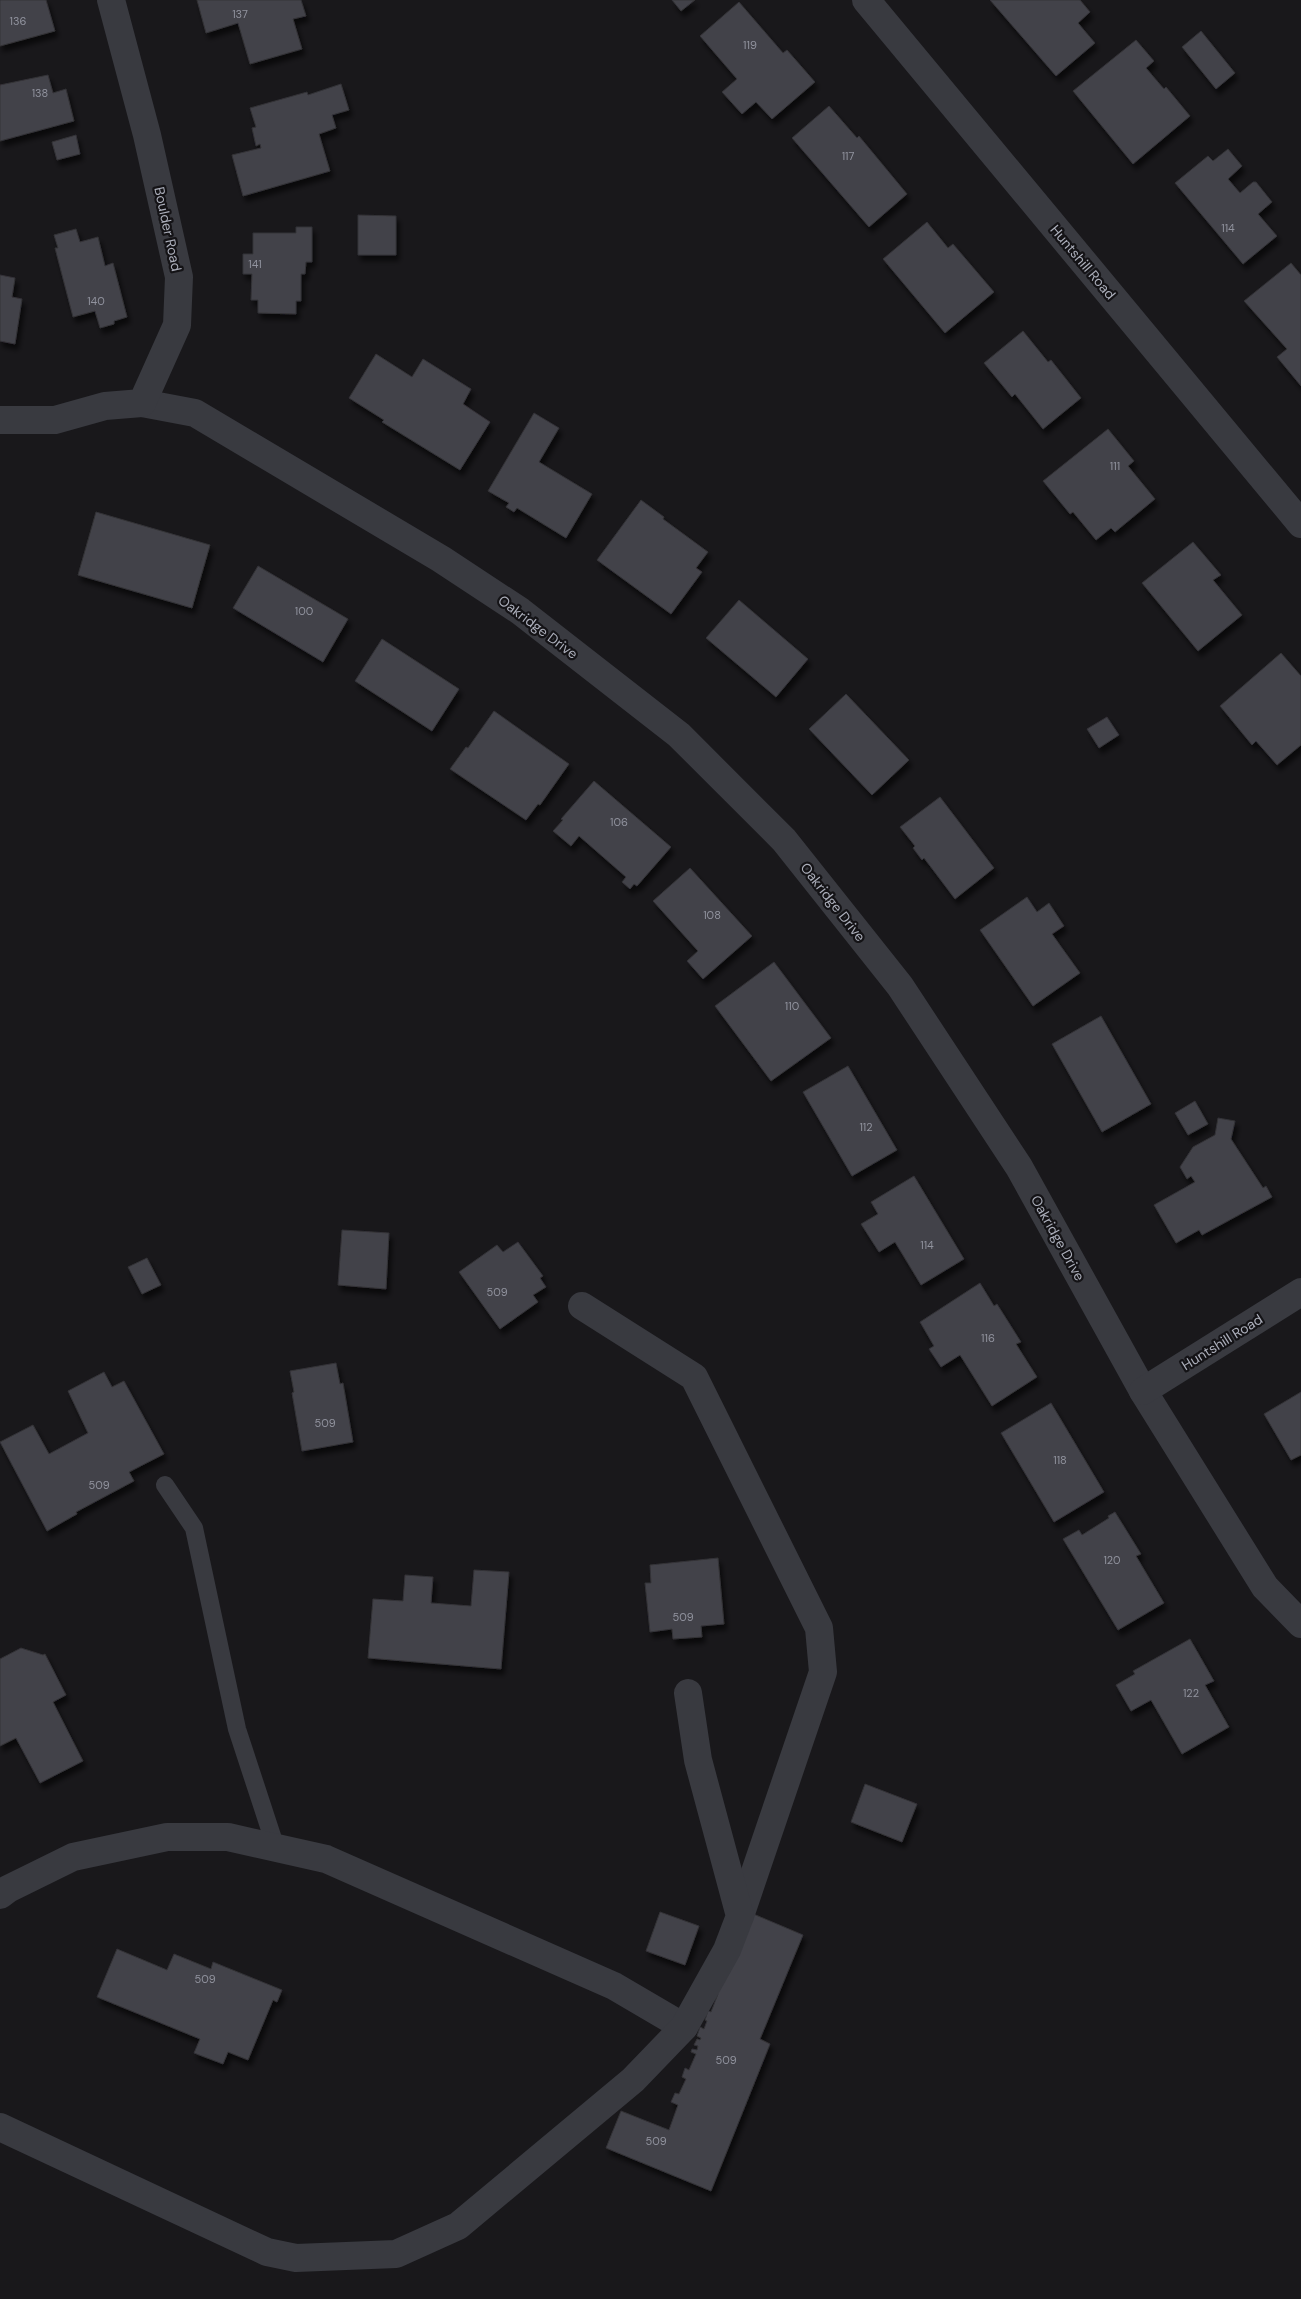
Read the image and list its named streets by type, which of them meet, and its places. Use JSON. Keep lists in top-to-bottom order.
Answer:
{
  "streets": {
    "street": ["Boulder Road", "Huntshill Road", "Oakridge Drive"]
  },
  "crossings": [
    ["Boulder Road", "Oakridge Drive"],
    ["Huntshill Road", "Oakridge Drive"]
  ],
  "house_numbers": [
    "137",
    "136",
    "119",
    "138",
    "117",
    "114",
    "141",
    "140",
    "111",
    "100",
    "106",
    "108",
    "110",
    "112",
    "114",
    "509",
    "116",
    "509",
    "118",
    "509",
    "120",
    "509",
    "122",
    "509",
    "509",
    "509"
  ]
}
